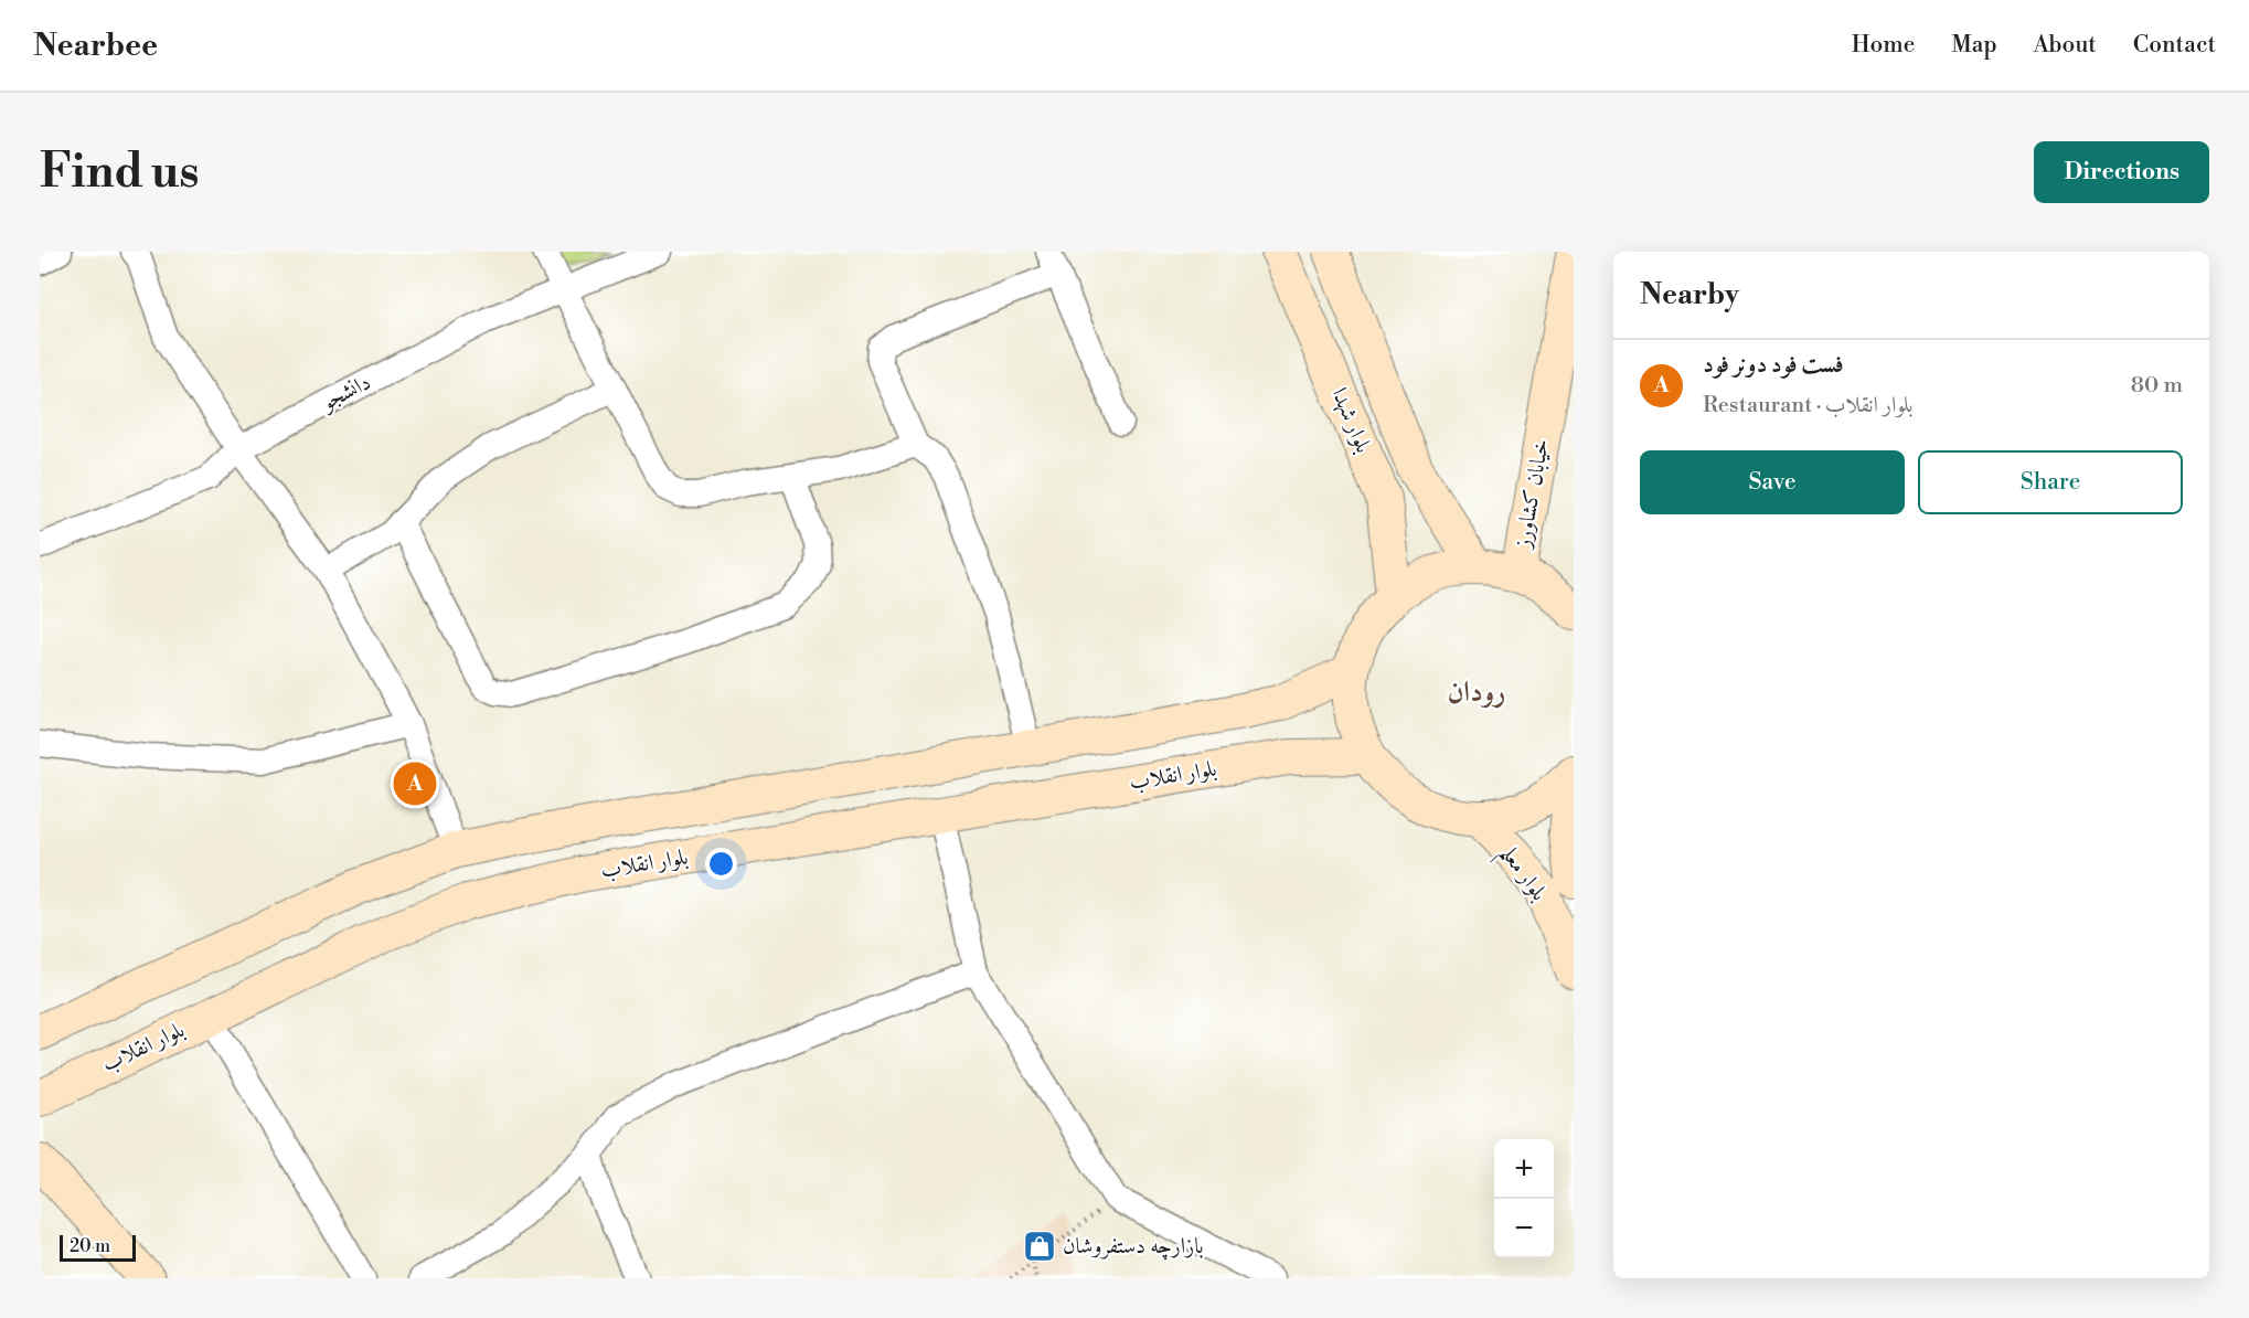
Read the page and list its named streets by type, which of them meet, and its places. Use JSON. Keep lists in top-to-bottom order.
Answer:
{
  "streets": {
    "main road": [
      "بلوار شهدا",
      "خیابان کشاورز",
      "بلوار انقلاب",
      "بلوار معلم"
    ],
    "street": ["دانشجو"]
  },
  "districts": ["رودان"],
  "places": {
    "shop": ["بازارچه دستفروشان"]
  },
  "scale_bar": "20 m",
  "page": {
    "header": "Nearbee",
    "nav": [
      "Home",
      "Map",
      "About",
      "Contact"
    ],
    "buttons": [
      "Directions",
      ["Save", "Share"]
    ],
    "title": "Find us",
    "heading": "Nearby",
    "list": [
      {
        "mark": "A",
        "name": "فست فود دونر فود",
        "note": "Restaurant · بلوار انقلاب",
        "value": "80 m"
      }
    ],
    "pins": "A",
    "map_buttons": ["+", "−"],
    "scale": "20 m"
  }
}
